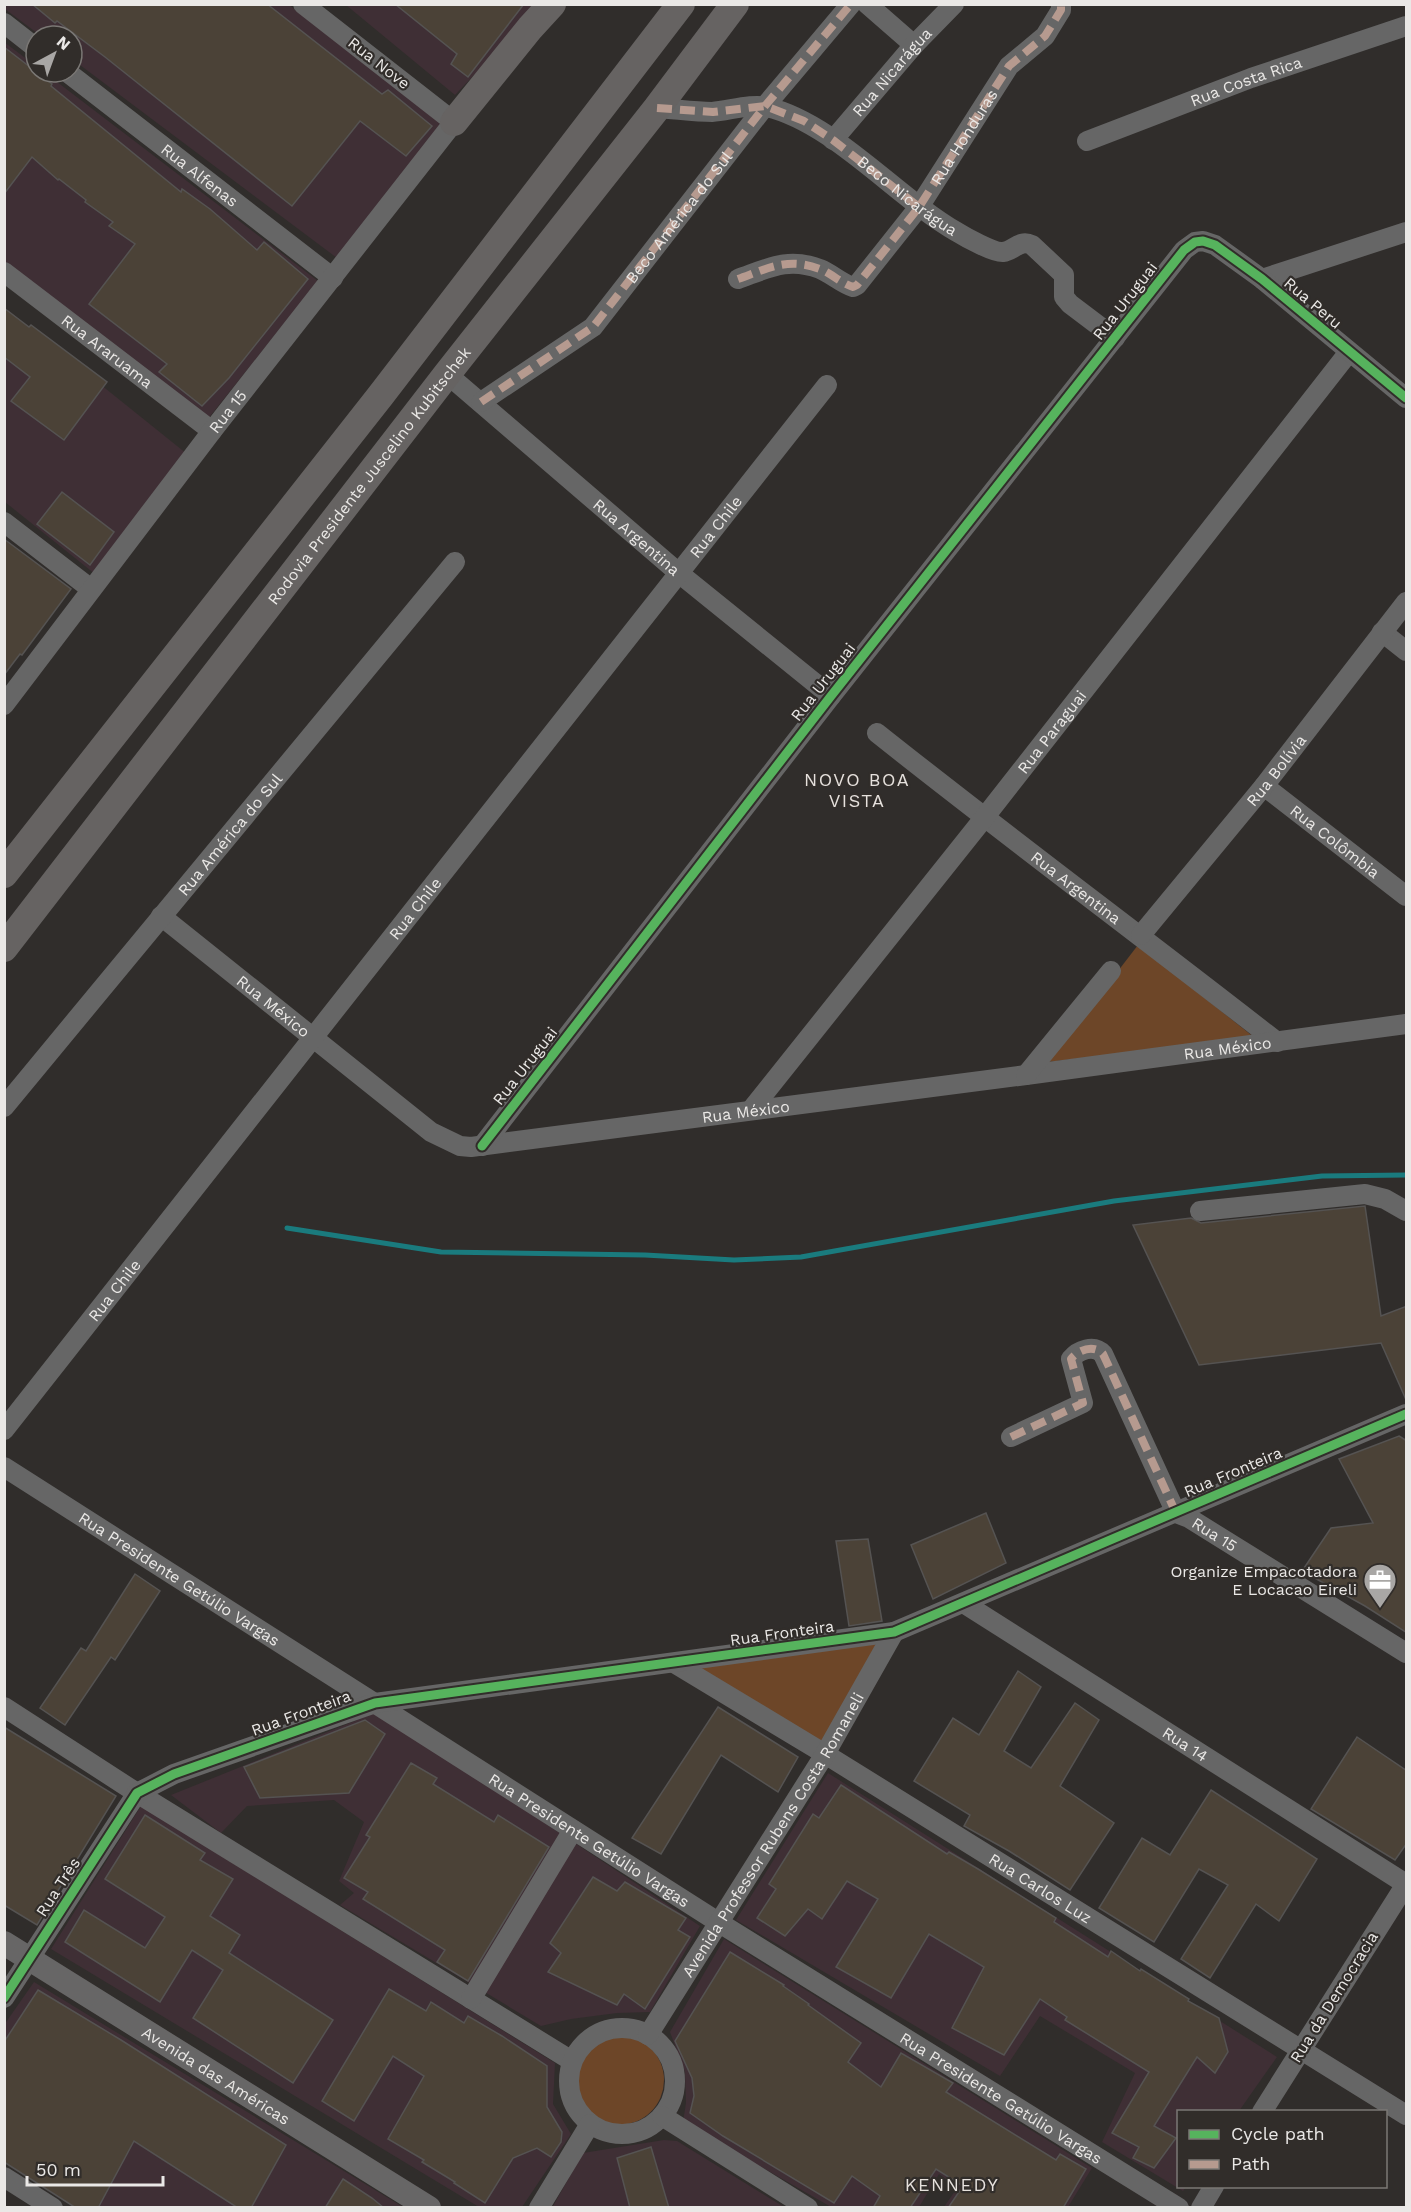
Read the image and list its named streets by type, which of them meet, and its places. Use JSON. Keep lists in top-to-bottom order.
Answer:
{
  "streets": {
    "highway": ["Rodovia Presidente Juscelino Kubitschek"],
    "main road": ["Avenida das Américas"],
    "street": [
      "Rua Nove",
      "Rua Nicarágua",
      "Rua Costa Rica",
      "Rua Honduras",
      "Rua Alfenas",
      "Beco Nicarágua",
      "Beco América do Sul",
      "Rua Uruguai",
      "Rua Peru",
      "Rua Araruama",
      "Rua 15",
      "Rua Chile",
      "Rua Argentina",
      "Rua Paraguai",
      "Rua Bolívia",
      "Rua América do Sul",
      "Rua Colômbia",
      "Rua México",
      "Rua Fronteira",
      "Rua Presidente Getúlio Vargas",
      "Rua 14",
      "Avenida Professor Rubens Costa Romaneli",
      "Rua Três",
      "Rua Carlos Luz",
      "Rua da Democracia"
    ]
  },
  "crossings": [
    ["Rua Nove", "Rua 15"],
    ["Rua Nicarágua", "Beco Nicarágua"],
    ["Rua Honduras", "Beco Nicarágua"],
    ["Rua Alfenas", "Rua 15"],
    ["Beco Nicarágua", "Beco América do Sul"],
    ["Beco Nicarágua", "Rua Uruguai"],
    ["Beco Nicarágua", "Rodovia Presidente Juscelino Kubitschek"],
    ["Beco América do Sul", "Rua Argentina"],
    ["Rua Uruguai", "Rua Peru"],
    ["Rua Uruguai", "Rua Argentina"],
    ["Rua Uruguai", "Rua México"],
    ["Rua Peru", "Rua Paraguai"],
    ["Rua Araruama", "Rua 15"],
    ["Rua 15", "Rua Fronteira"],
    ["Rodovia Presidente Juscelino Kubitschek", "Rua Argentina"],
    ["Rua Chile", "Rua Argentina"],
    ["Rua Chile", "Rua México"],
    ["Rua Argentina", "Rua Paraguai"],
    ["Rua Argentina", "Rua Bolívia"],
    ["Rua Argentina", "Rua México"],
    ["Rua Paraguai", "Rua México"],
    ["Rua Bolívia", "Rua Colômbia"],
    ["Rua América do Sul", "Rua México"],
    ["Rua Fronteira", "Rua Presidente Getúlio Vargas"],
    ["Rua Fronteira", "Rua 14"],
    ["Rua Fronteira", "Avenida Professor Rubens Costa Romaneli"],
    ["Rua Fronteira", "Rua Três"],
    ["Rua Fronteira", "Rua Carlos Luz"],
    ["Rua Presidente Getúlio Vargas", "Avenida Professor Rubens Costa Romaneli"],
    ["Rua 14", "Rua da Democracia"],
    ["Avenida Professor Rubens Costa Romaneli", "Rua Carlos Luz"],
    ["Rua Três", "Avenida das Américas"],
    ["Rua Carlos Luz", "Rua da Democracia"]
  ],
  "districts": ["NOVO BOA VISTA", "KENNEDY"],
  "places": {
    "office": ["Organize Empacotadora E Locacao Eireli"]
  },
  "legend": ["Cycle path", "Path"],
  "scale_bar": "50 m",
  "north": "top right"
}
